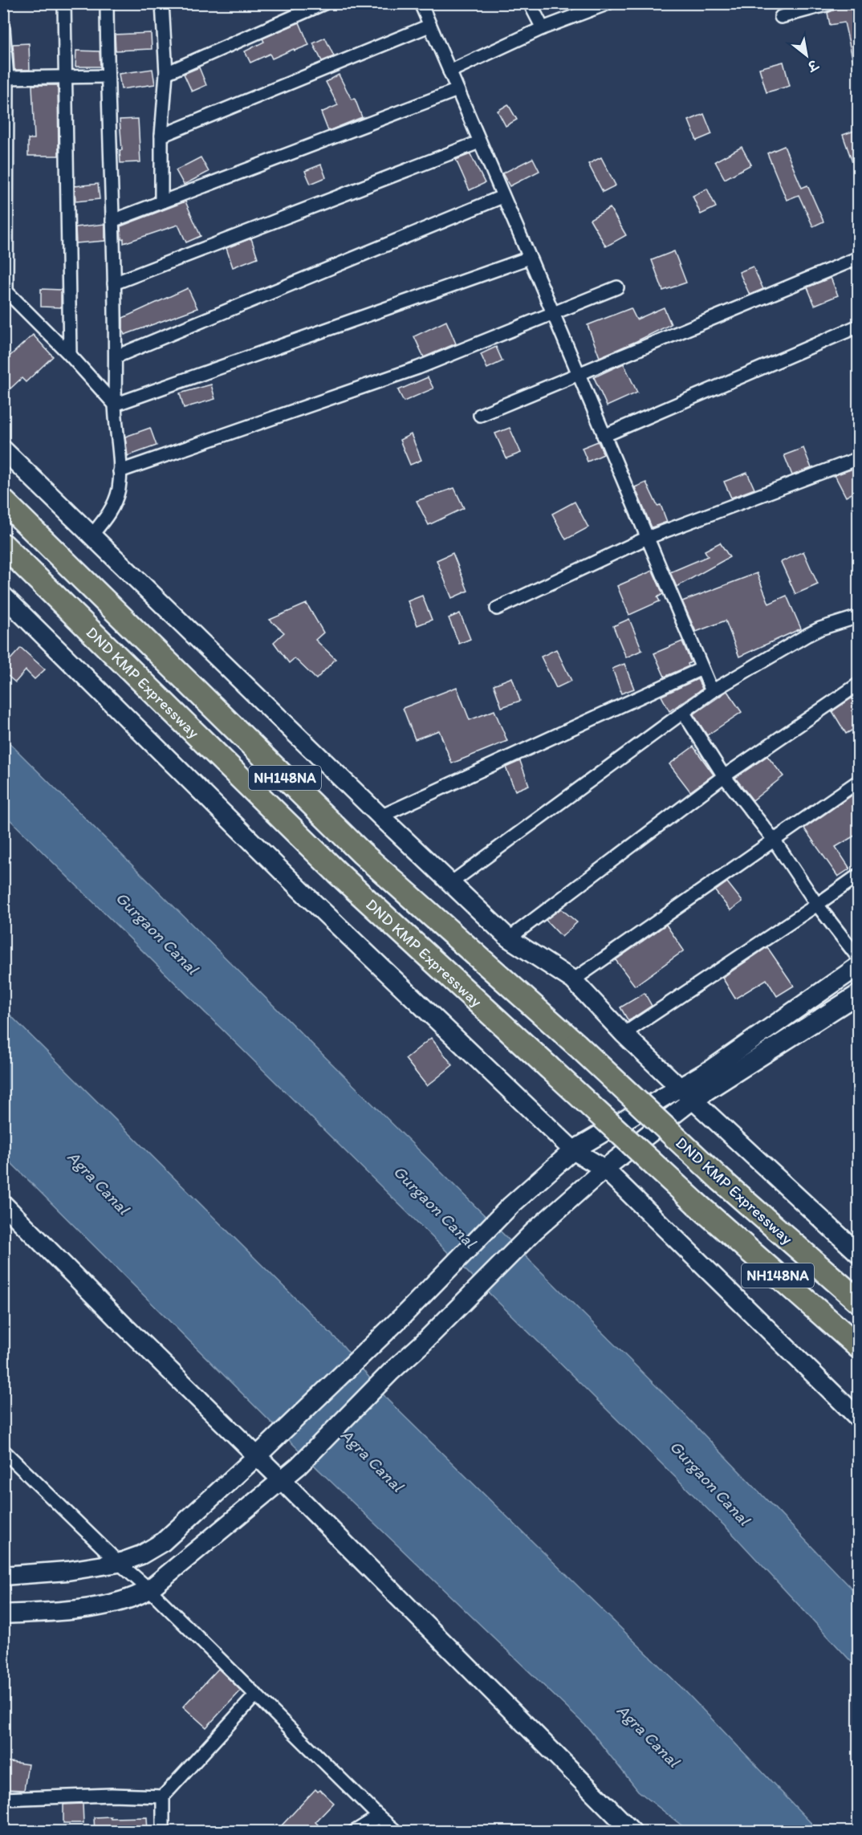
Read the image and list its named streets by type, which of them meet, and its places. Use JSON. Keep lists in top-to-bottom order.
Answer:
{
  "streets": {
    "highway": ["DND KMP Expressway", "NH148NA"]
  },
  "water": ["Gurgaon Canal", "Agra Canal"],
  "north": "bottom right"
}
